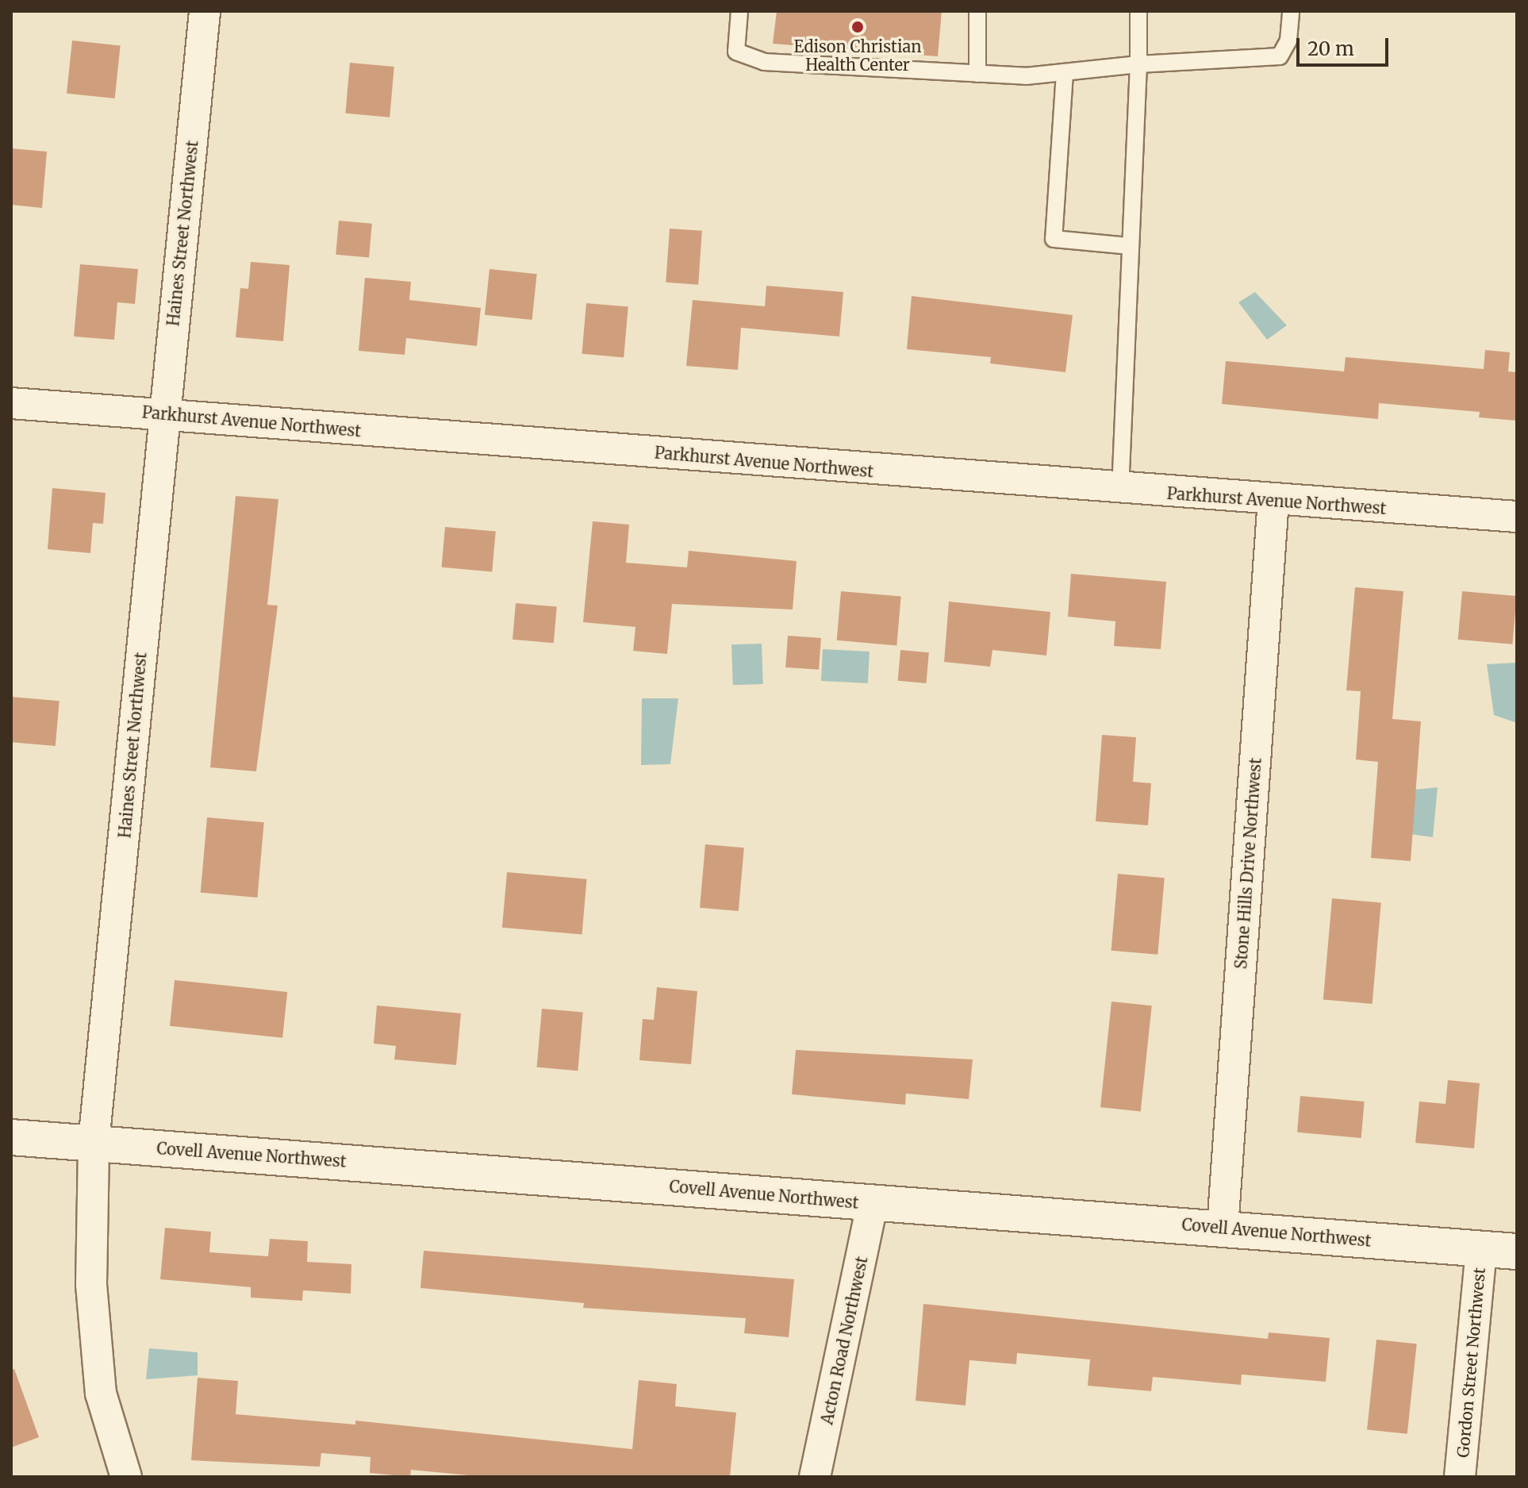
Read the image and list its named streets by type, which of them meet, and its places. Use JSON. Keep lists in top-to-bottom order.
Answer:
{
  "streets": {
    "street": [
      "Haines Street Northwest",
      "Parkhurst Avenue Northwest",
      "Stone Hills Drive Northwest",
      "Covell Avenue Northwest",
      "Acton Road Northwest",
      "Gordon Street Northwest"
    ]
  },
  "crossings": [
    ["Haines Street Northwest", "Parkhurst Avenue Northwest"],
    ["Haines Street Northwest", "Covell Avenue Northwest"],
    ["Parkhurst Avenue Northwest", "Stone Hills Drive Northwest"],
    ["Stone Hills Drive Northwest", "Covell Avenue Northwest"],
    ["Covell Avenue Northwest", "Acton Road Northwest"],
    ["Covell Avenue Northwest", "Gordon Street Northwest"]
  ],
  "places": ["Edison Christian Health Center"],
  "scale_bar": "20 m"
}
